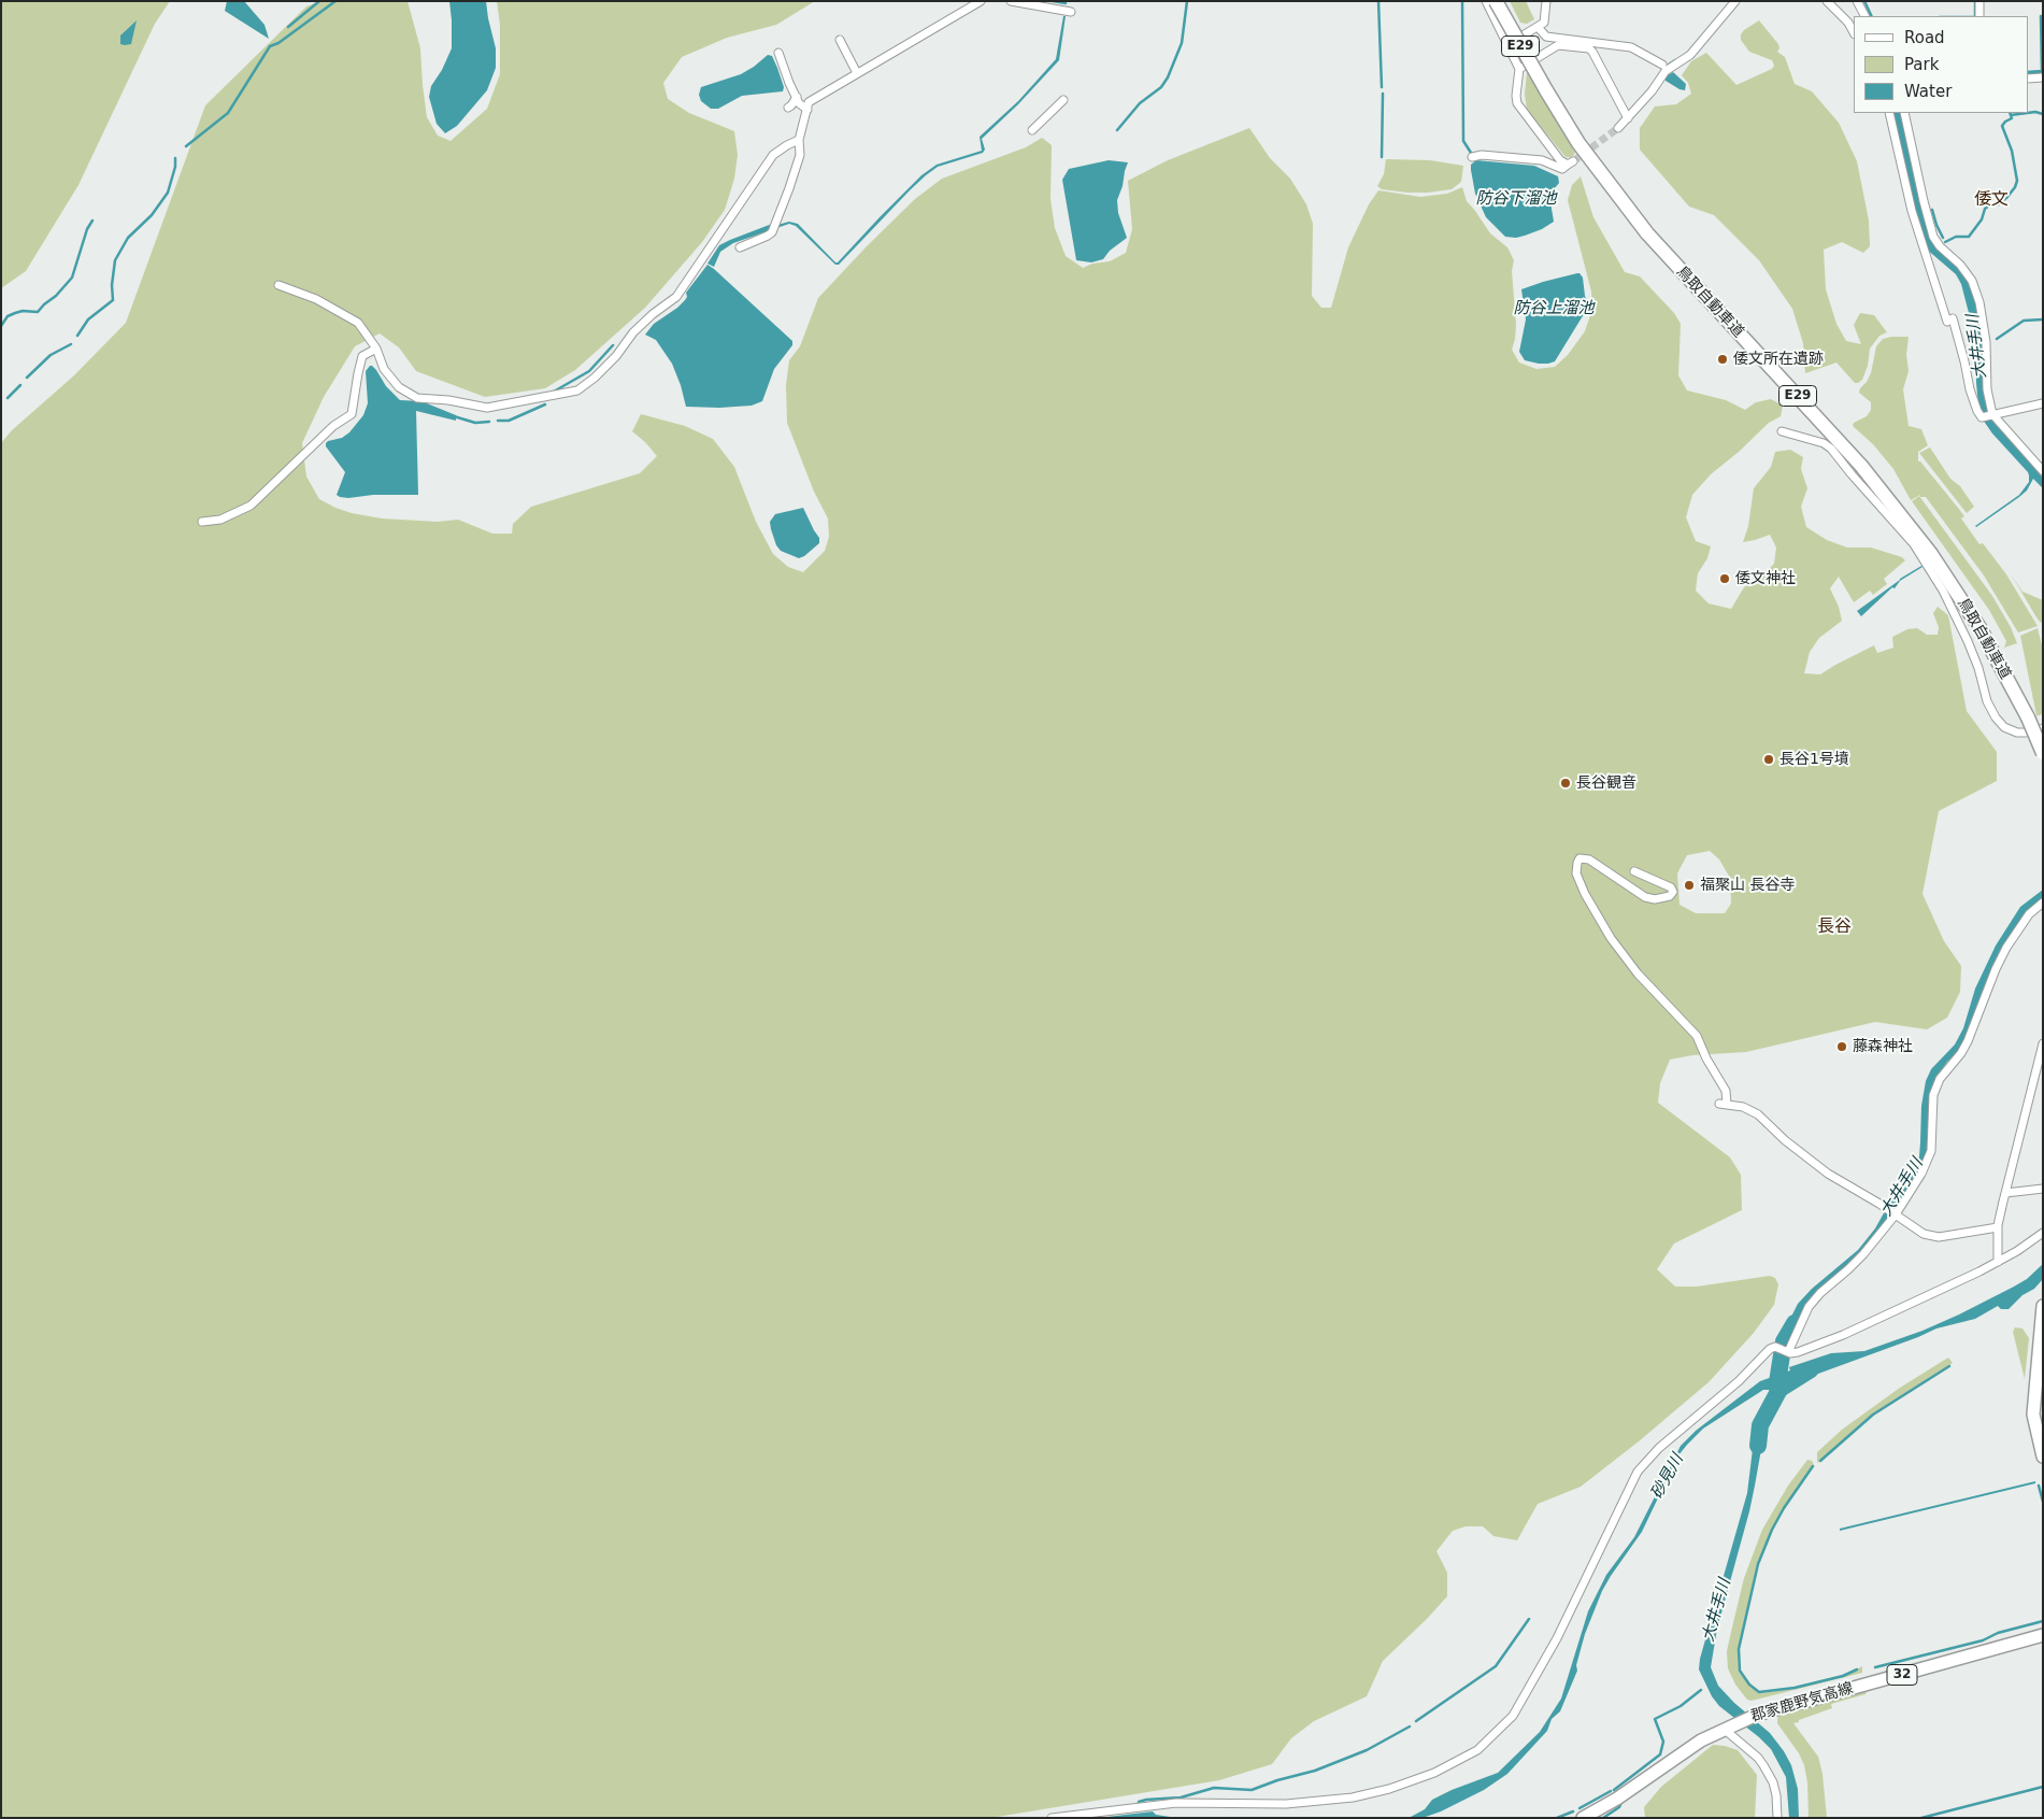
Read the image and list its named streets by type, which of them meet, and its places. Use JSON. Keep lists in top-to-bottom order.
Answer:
{
  "streets": {
    "highway": ["E29", "鳥取自動車道"],
    "main road": ["32", "郡家鹿野気高線"]
  },
  "districts": ["倭文", "長谷"],
  "water": [
    "防谷下溜池",
    "防谷上溜池",
    "大井手川",
    "砂見川"
  ],
  "places": [
    "倭文所在遺跡",
    "倭文神社",
    "長谷1号墳",
    "長谷観音",
    "福聚山 長谷寺",
    "藤森神社"
  ],
  "legend": ["Road", "Park", "Water"]
}
